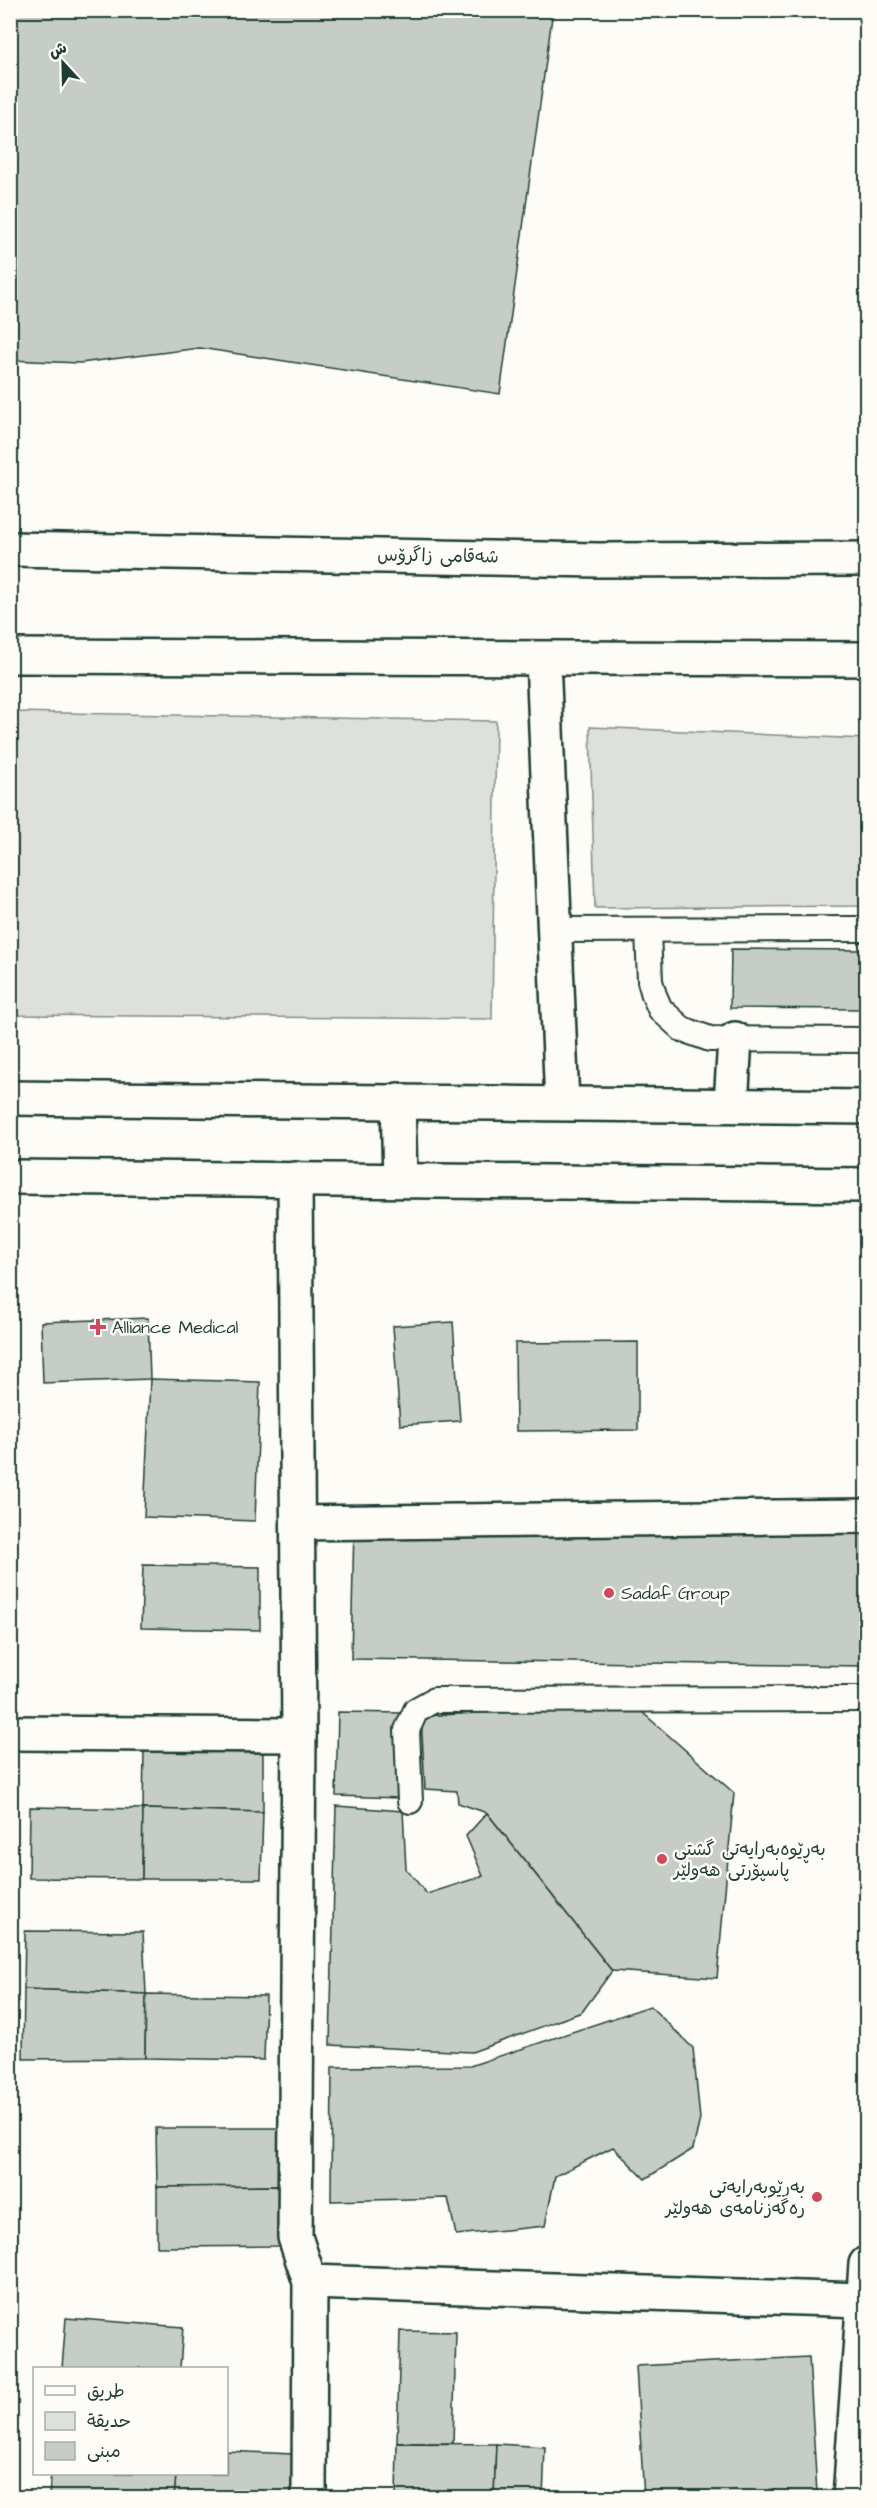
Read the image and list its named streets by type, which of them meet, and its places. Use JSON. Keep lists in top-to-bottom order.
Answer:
{
  "streets": {
    "street": ["شەقامی زاگرۆس"]
  },
  "places": {
    "health": ["Alliance Medical"],
    "other": ["Sadaf Group", "بەڕێوەبەرایەتی گشتی پاسپۆرتی هەولێر", "بەرێوبەرایەتی رەگەزنامەی هەولێر"]
  },
  "legend": ["طريق", "حديقة", "مبنى"],
  "north": "top"
}
